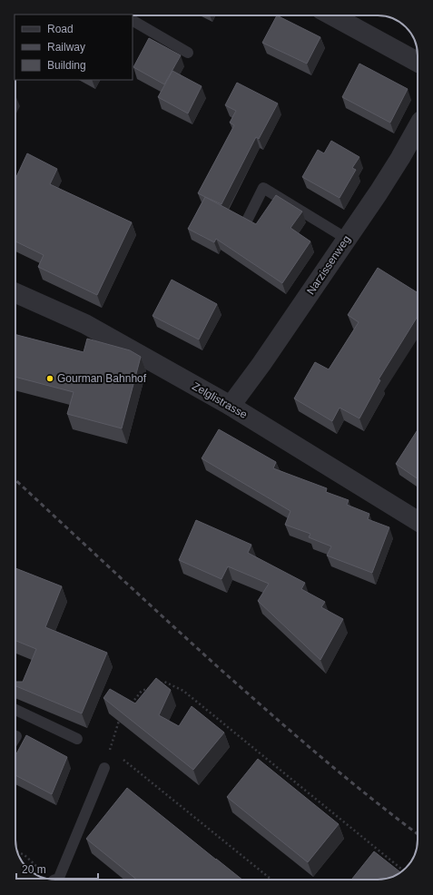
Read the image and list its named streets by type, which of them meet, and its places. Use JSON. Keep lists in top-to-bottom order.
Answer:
{
  "streets": {
    "street": ["Narzissenweg", "Zelglistrasse"]
  },
  "crossings": [
    ["Narzissenweg", "Zelglistrasse"]
  ],
  "places": ["Gourman Bahnhof"],
  "legend": ["Road", "Railway", "Building"],
  "scale_bar": "20 m"
}
